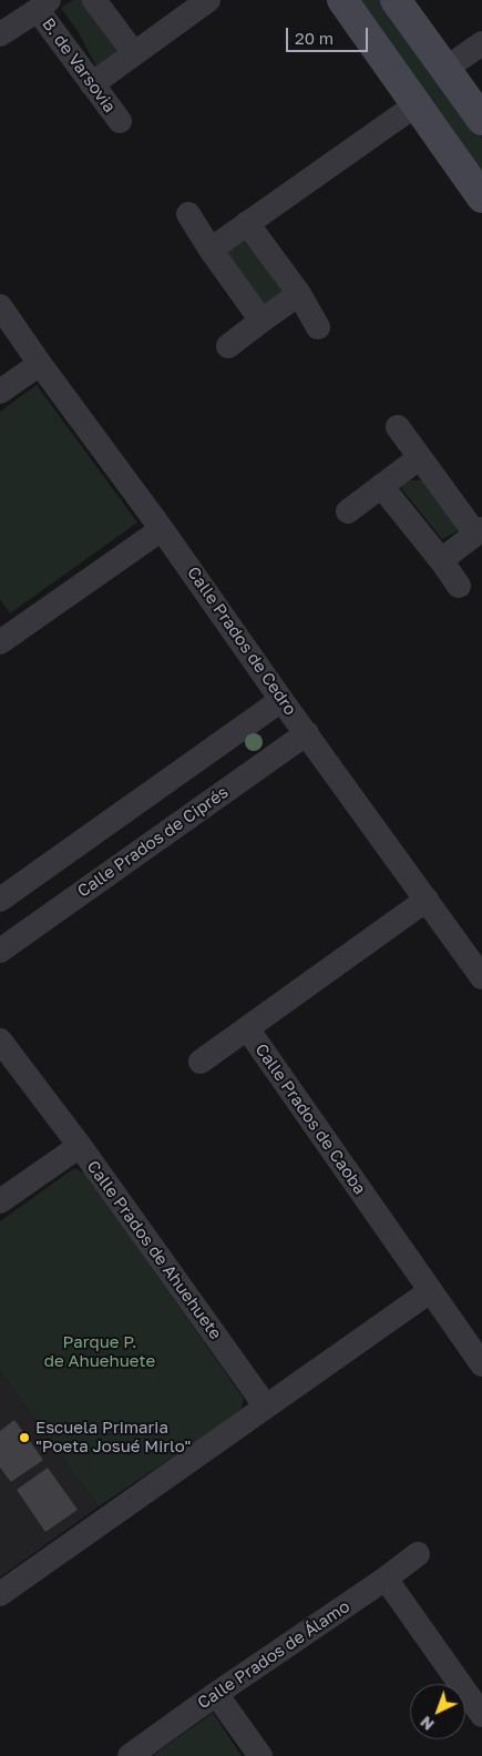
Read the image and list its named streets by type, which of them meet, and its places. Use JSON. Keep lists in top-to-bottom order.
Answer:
{
  "streets": {
    "street": [
      "B. de Varsovia",
      "Calle Prados de Cedro",
      "Calle Prados de Ciprés",
      "Calle Prados de Caoba",
      "Calle Prados de Ahuehuete",
      "Calle Prados de Álamo"
    ]
  },
  "crossings": [
    ["Calle Prados de Cedro", "Calle Prados de Ciprés"],
    ["Calle Prados de Cedro", "Calle Prados de Caoba"]
  ],
  "parks": ["Parque P. de Ahuehuete"],
  "places": ["Escuela Primaria \"Poeta Josué Mirlo\""],
  "scale_bar": "20 m",
  "north": "bottom left"
}
